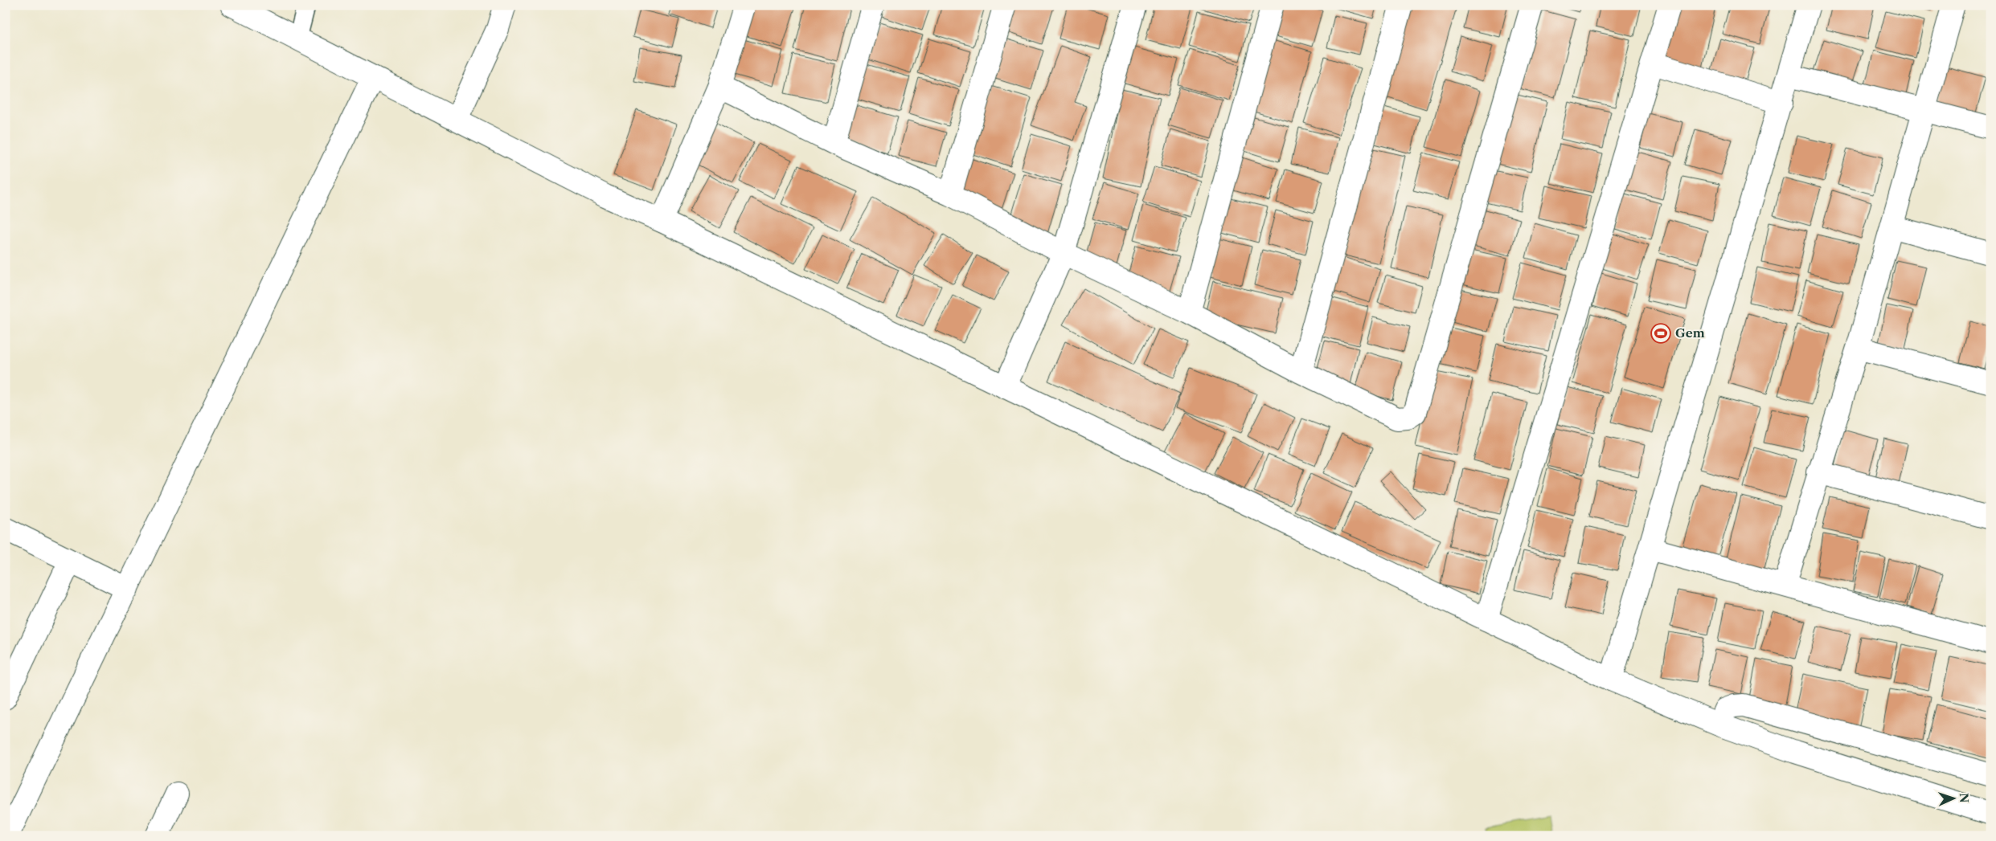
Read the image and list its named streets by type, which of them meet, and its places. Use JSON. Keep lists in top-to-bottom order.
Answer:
{
  "places": {
    "sports": ["Gem"]
  },
  "north": "right"
}
